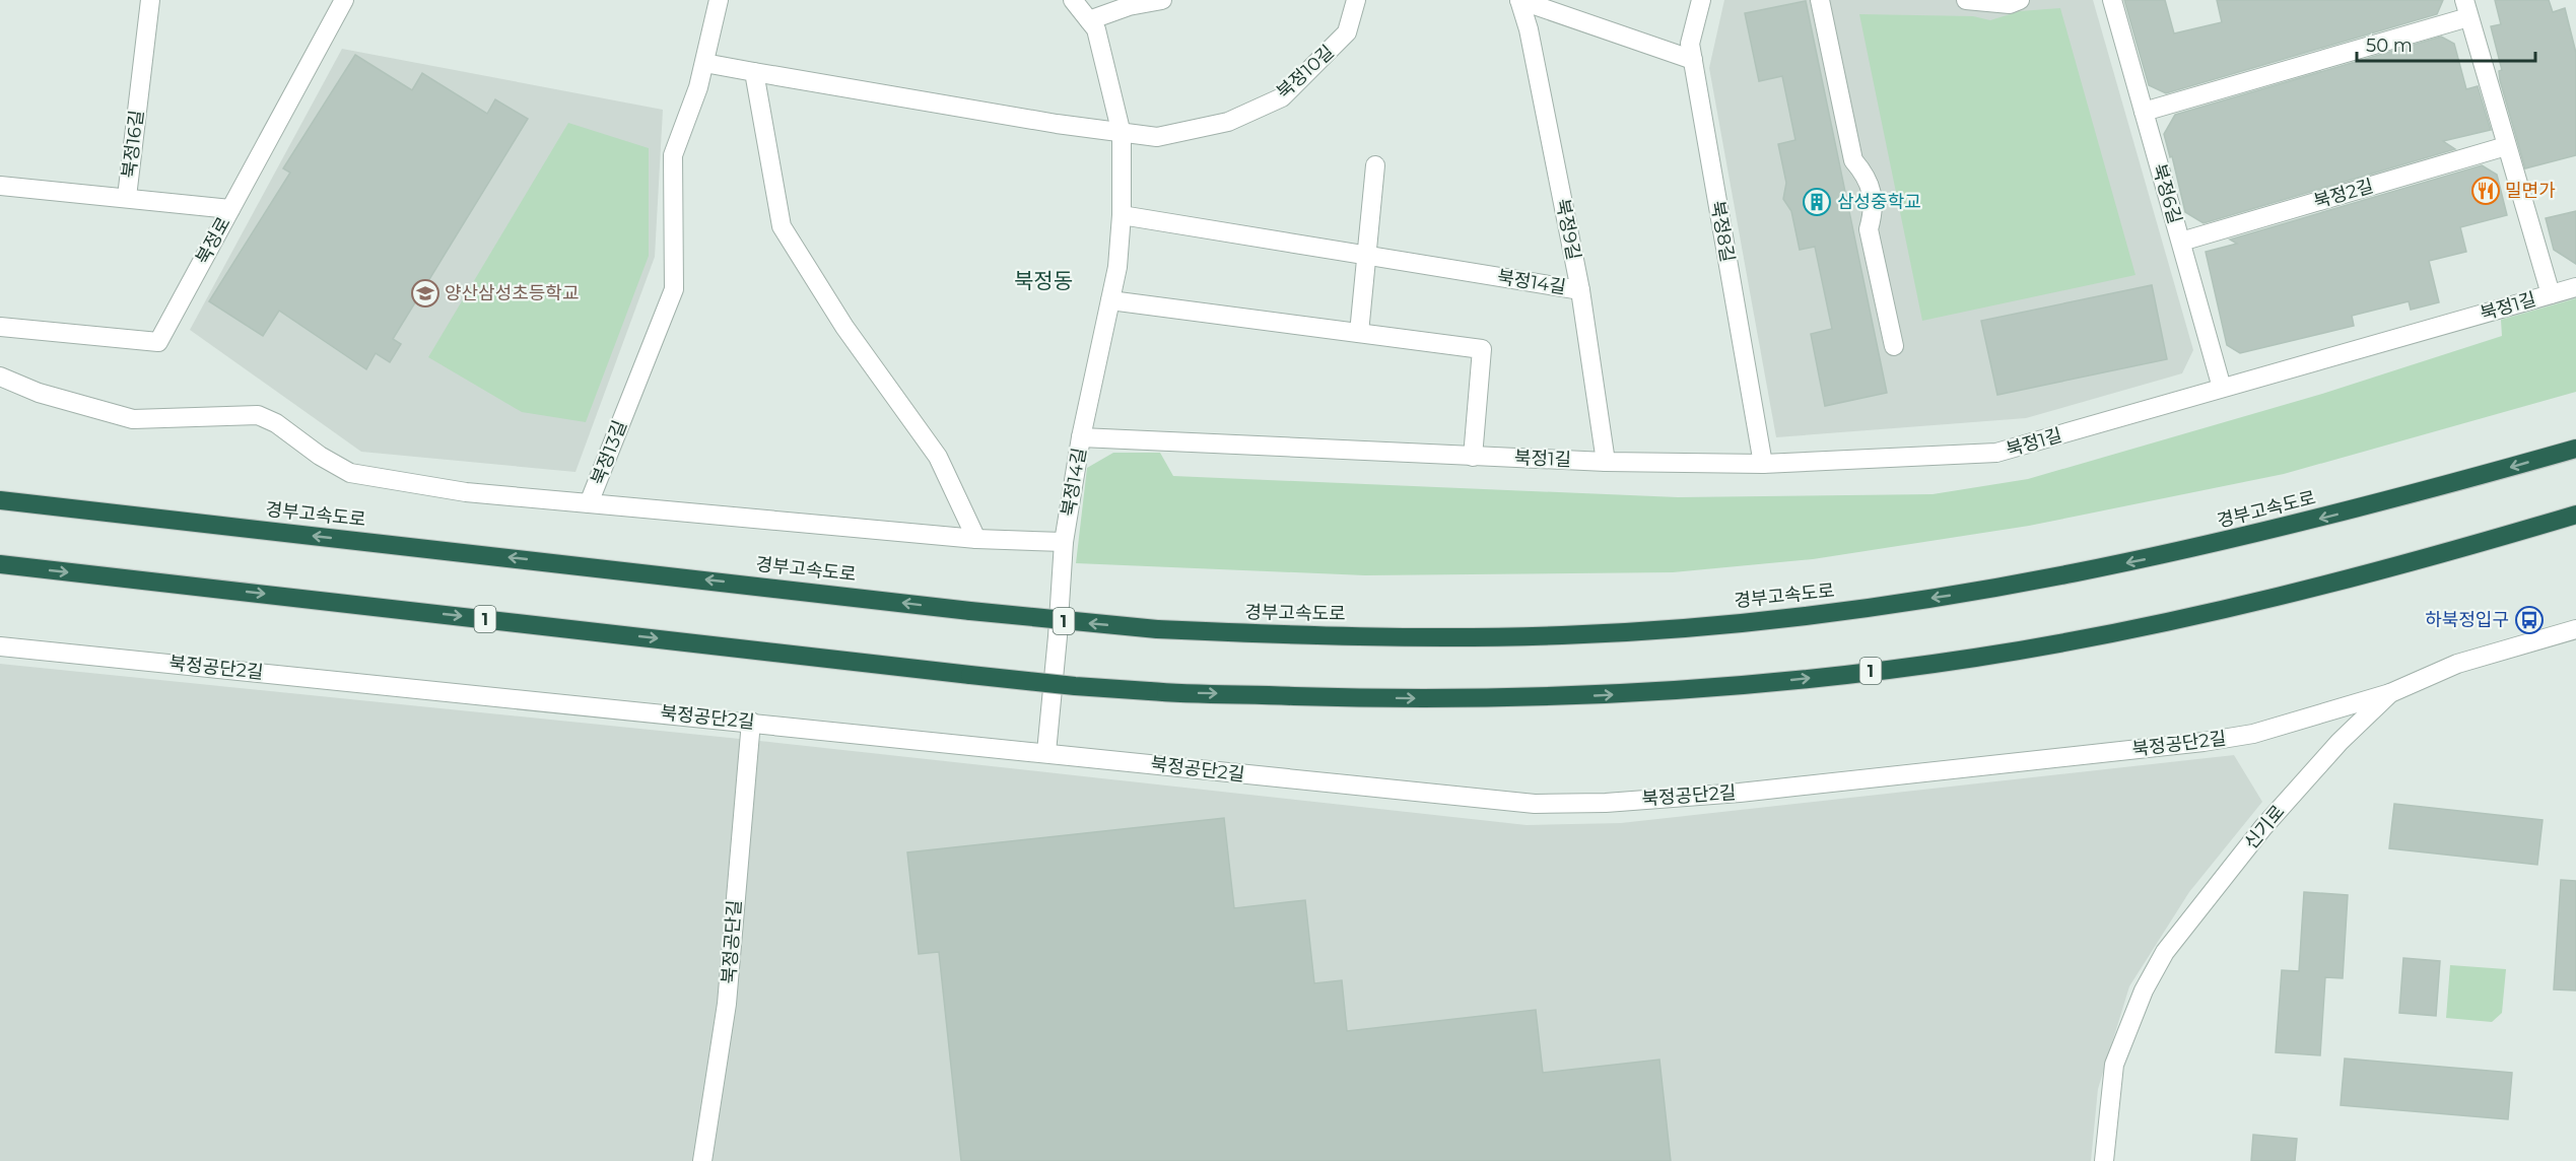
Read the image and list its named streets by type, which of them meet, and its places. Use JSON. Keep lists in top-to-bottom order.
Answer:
{
  "streets": {
    "highway": ["경부고속도로", "1"],
    "street": [
      "북정10길",
      "북정16길",
      "북정6길",
      "북정2길",
      "북정9길",
      "북정8길",
      "북정로",
      "북정14길",
      "북정1길",
      "북정13길",
      "북정공단2길",
      "신기로",
      "북정공단길"
    ]
  },
  "crossings": [
    ["북정10길", "북정14길"],
    ["북정6길", "북정2길"],
    ["북정6길", "북정1길"],
    ["북정9길", "북정14길"],
    ["북정9길", "북정1길"],
    ["북정8길", "북정1길"],
    ["북정14길", "북정1길"],
    ["북정14길", "북정13길"],
    ["북정14길", "북정공단2길"],
    ["북정공단2길", "신기로"],
    ["북정공단2길", "북정공단길"]
  ],
  "districts": ["북정동"],
  "places": {
    "restaurant": ["밀면가"],
    "building": ["삼성중학교"],
    "school or university": ["양산삼성초등학교"],
    "bus stop": ["하북정입구"]
  },
  "scale_bar": "50 m"
}
